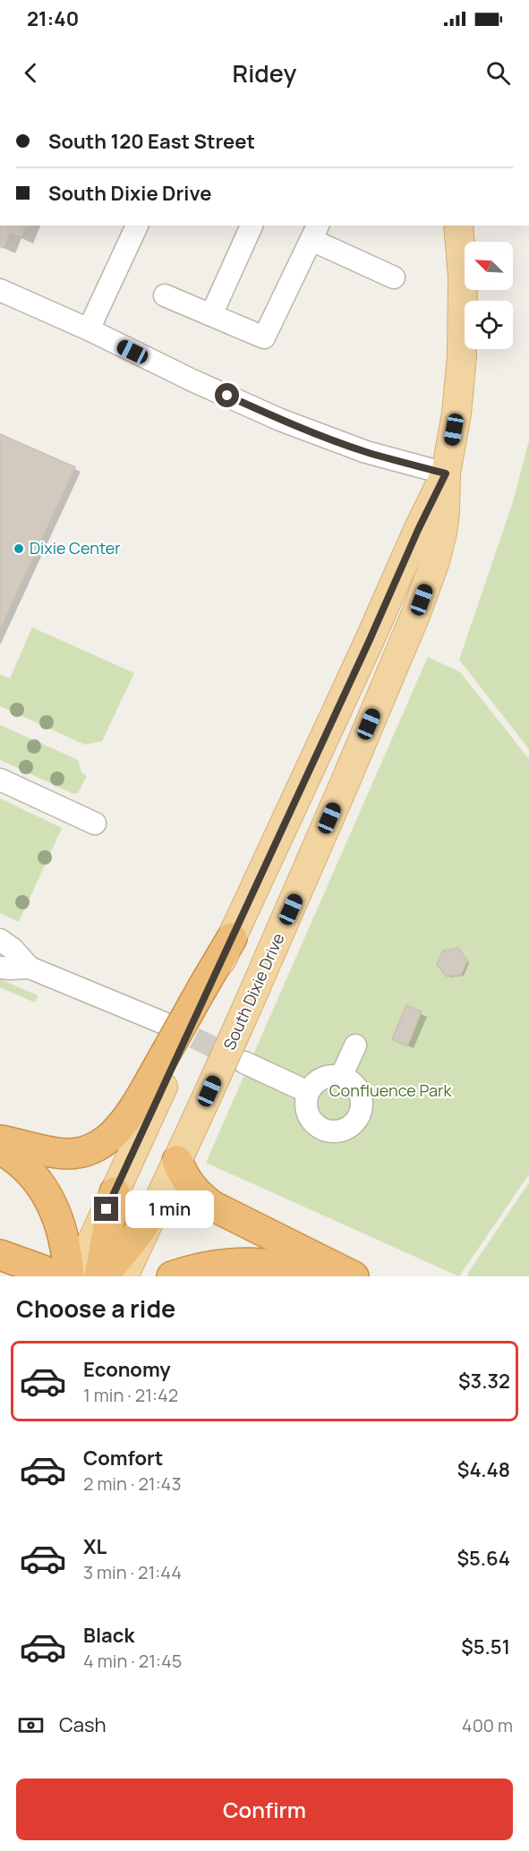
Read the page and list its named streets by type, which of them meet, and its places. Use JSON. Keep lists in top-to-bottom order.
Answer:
{
  "streets": {
    "main road": ["South Dixie Drive"]
  },
  "parks": ["Confluence Park"],
  "places": ["Dixie Center"],
  "north": "top left",
  "page": {
    "status": "21:40",
    "header": "Ridey",
    "banner": ["South 120 East Street", "South Dixie Drive"],
    "bubble": "1 min",
    "heading": "Choose a ride",
    "list": [
      {
        "name": "Economy",
        "note": "1 min · 21:42",
        "value": "$3.32"
      },
      {
        "name": "Comfort",
        "note": "2 min · 21:43",
        "value": "$4.48"
      },
      {
        "name": "XL",
        "note": "3 min · 21:44",
        "value": "$5.64"
      },
      {
        "name": "Black",
        "note": "4 min · 21:45",
        "value": "$5.51"
      }
    ],
    "pay": ["Cash", "400 m"],
    "buttons": "Confirm"
  }
}
